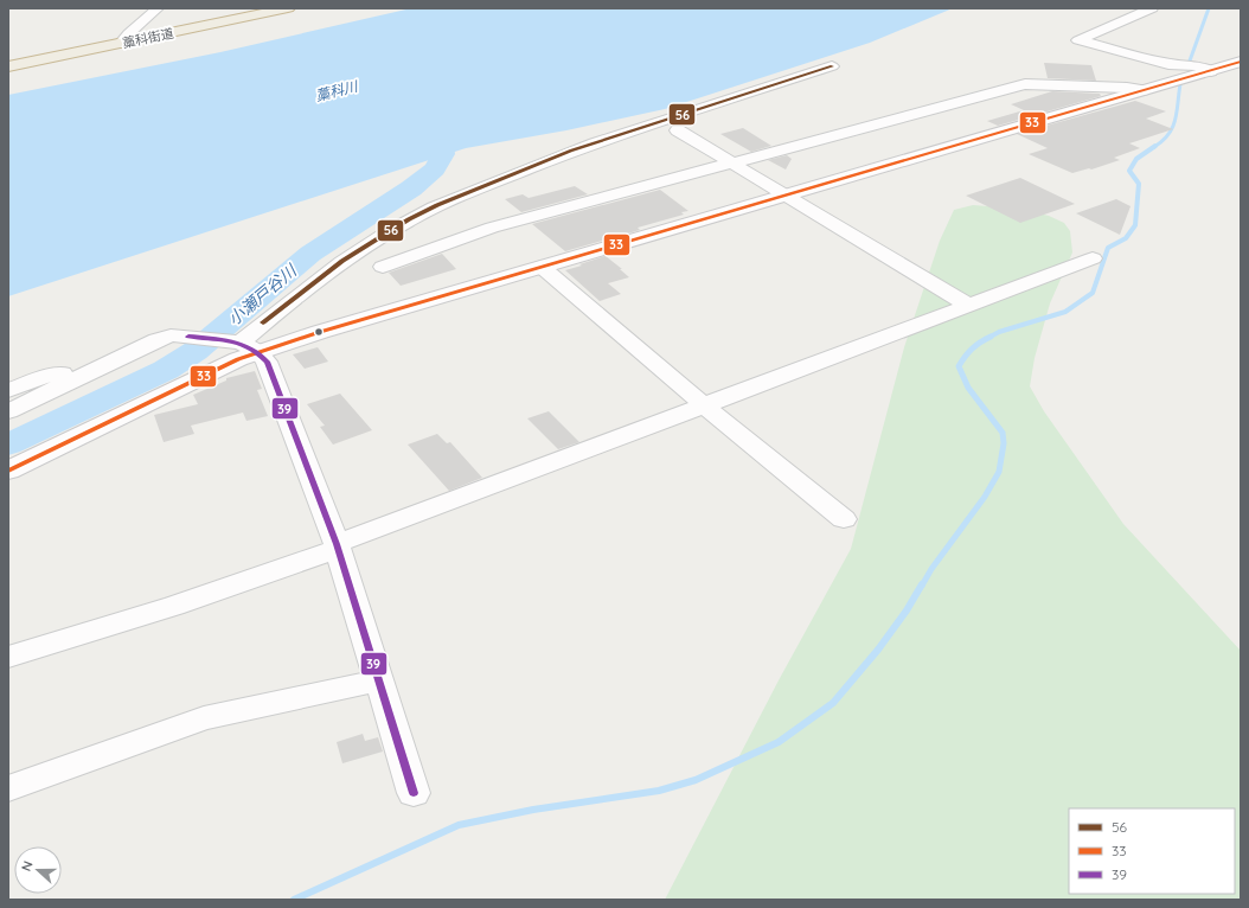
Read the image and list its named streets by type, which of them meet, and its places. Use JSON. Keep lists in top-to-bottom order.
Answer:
{
  "streets": {
    "highway": ["藁科街道"]
  },
  "water": ["藁科川", "小瀬戸谷川"],
  "lines": ["transit line 33", "transit line 56", "transit line 39"],
  "legend": ["56", "33", "39"],
  "north": "left"
}
